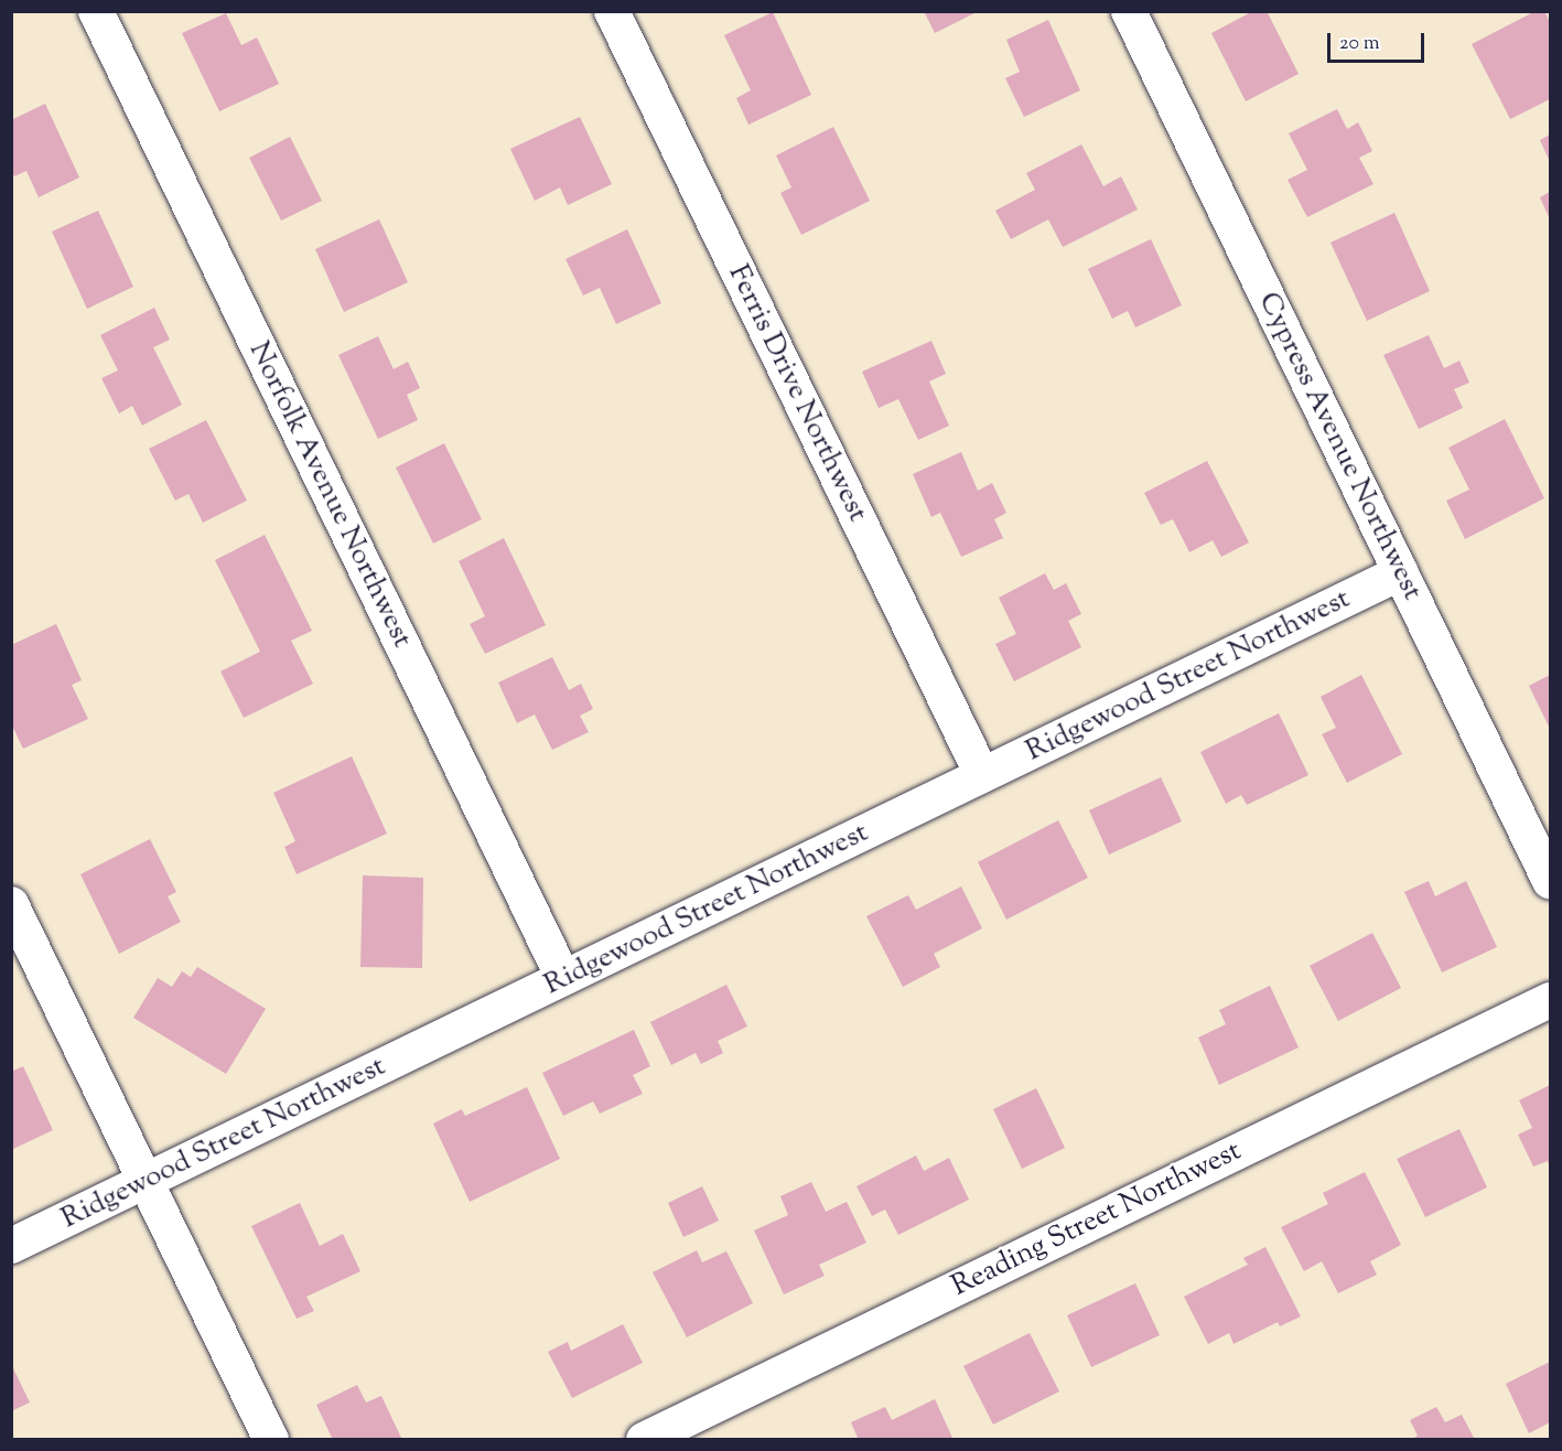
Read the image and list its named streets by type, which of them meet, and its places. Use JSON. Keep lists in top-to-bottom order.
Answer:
{
  "streets": {
    "street": [
      "Ferris Drive Northwest",
      "Cypress Avenue Northwest",
      "Norfolk Avenue Northwest",
      "Ridgewood Street Northwest",
      "Reading Street Northwest"
    ]
  },
  "crossings": [
    ["Ferris Drive Northwest", "Ridgewood Street Northwest"],
    ["Cypress Avenue Northwest", "Ridgewood Street Northwest"],
    ["Norfolk Avenue Northwest", "Ridgewood Street Northwest"]
  ],
  "scale_bar": "20 m"
}
